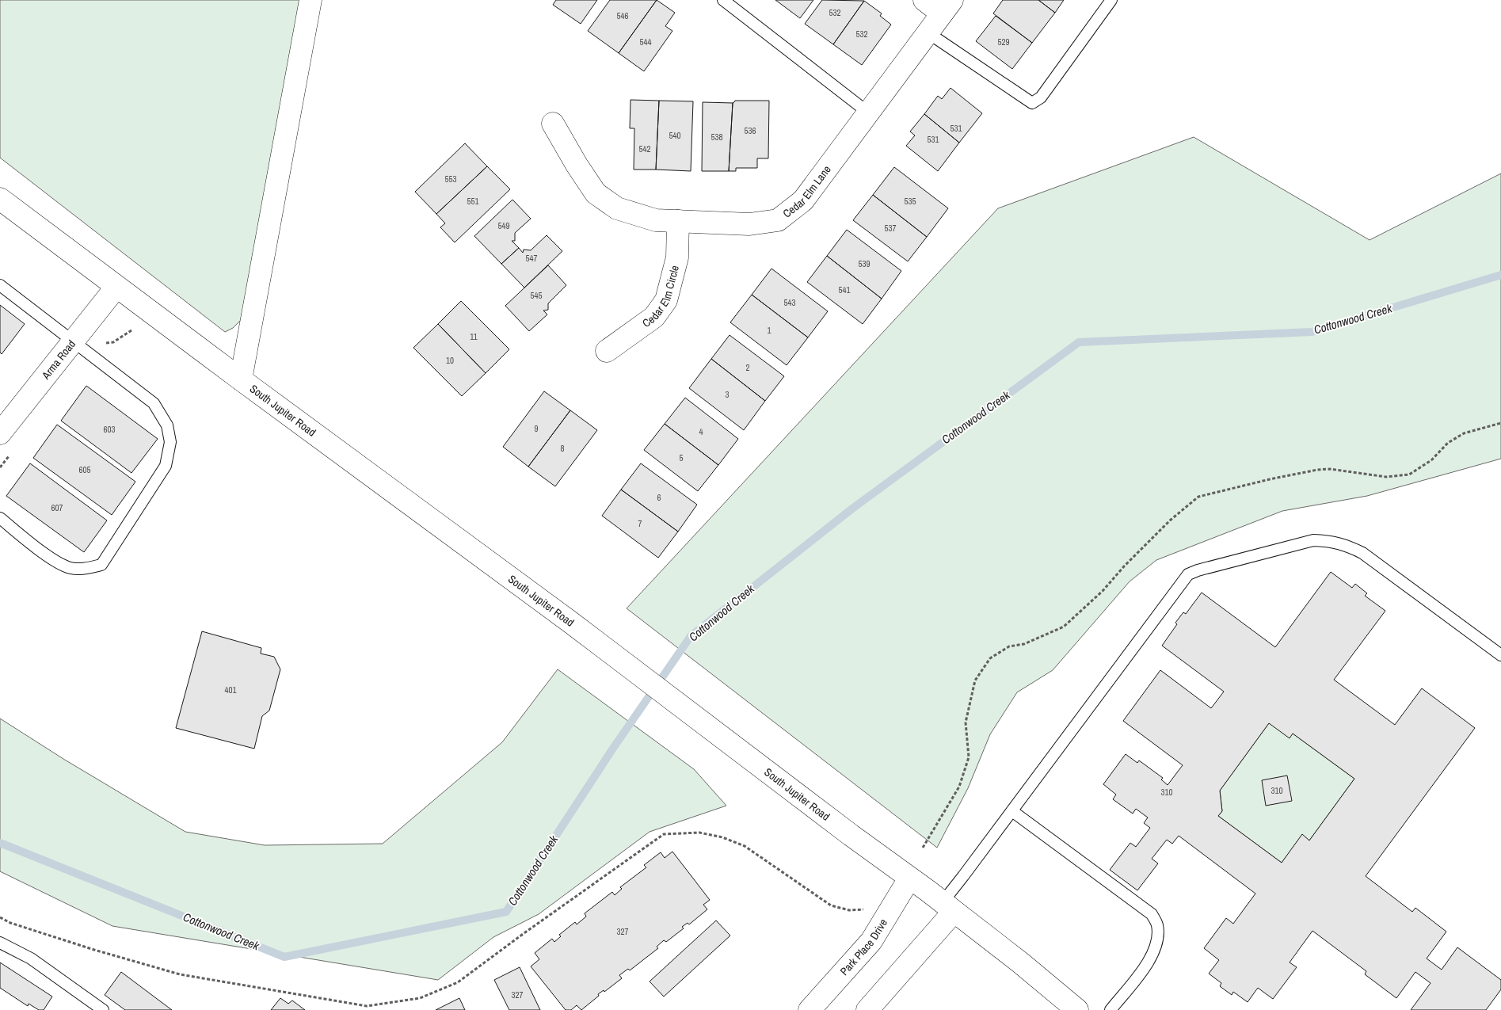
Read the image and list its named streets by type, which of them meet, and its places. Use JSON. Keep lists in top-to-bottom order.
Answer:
{
  "streets": {
    "street": [
      "Cedar Elm Lane",
      "Cedar Elm Circle",
      "Arma Road",
      "South Jupiter Road",
      "Park Place Drive"
    ]
  },
  "crossings": [
    ["Cedar Elm Lane", "Cedar Elm Circle"],
    ["Arma Road", "South Jupiter Road"],
    ["South Jupiter Road", "Park Place Drive"]
  ],
  "water": ["Cottonwood Creek"],
  "house_numbers": [
    "532",
    "546",
    "532",
    "544",
    "529",
    "531",
    "536",
    "540",
    "538",
    "531",
    "542",
    "553",
    "551",
    "535",
    "549",
    "537",
    "547",
    "539",
    "541",
    "545",
    "543",
    "1",
    "11",
    "10",
    "2",
    "3",
    "9",
    "603",
    "4",
    "8",
    "5",
    "605",
    "6",
    "607",
    "7",
    "401",
    "310",
    "310",
    "327",
    "327"
  ]
}
